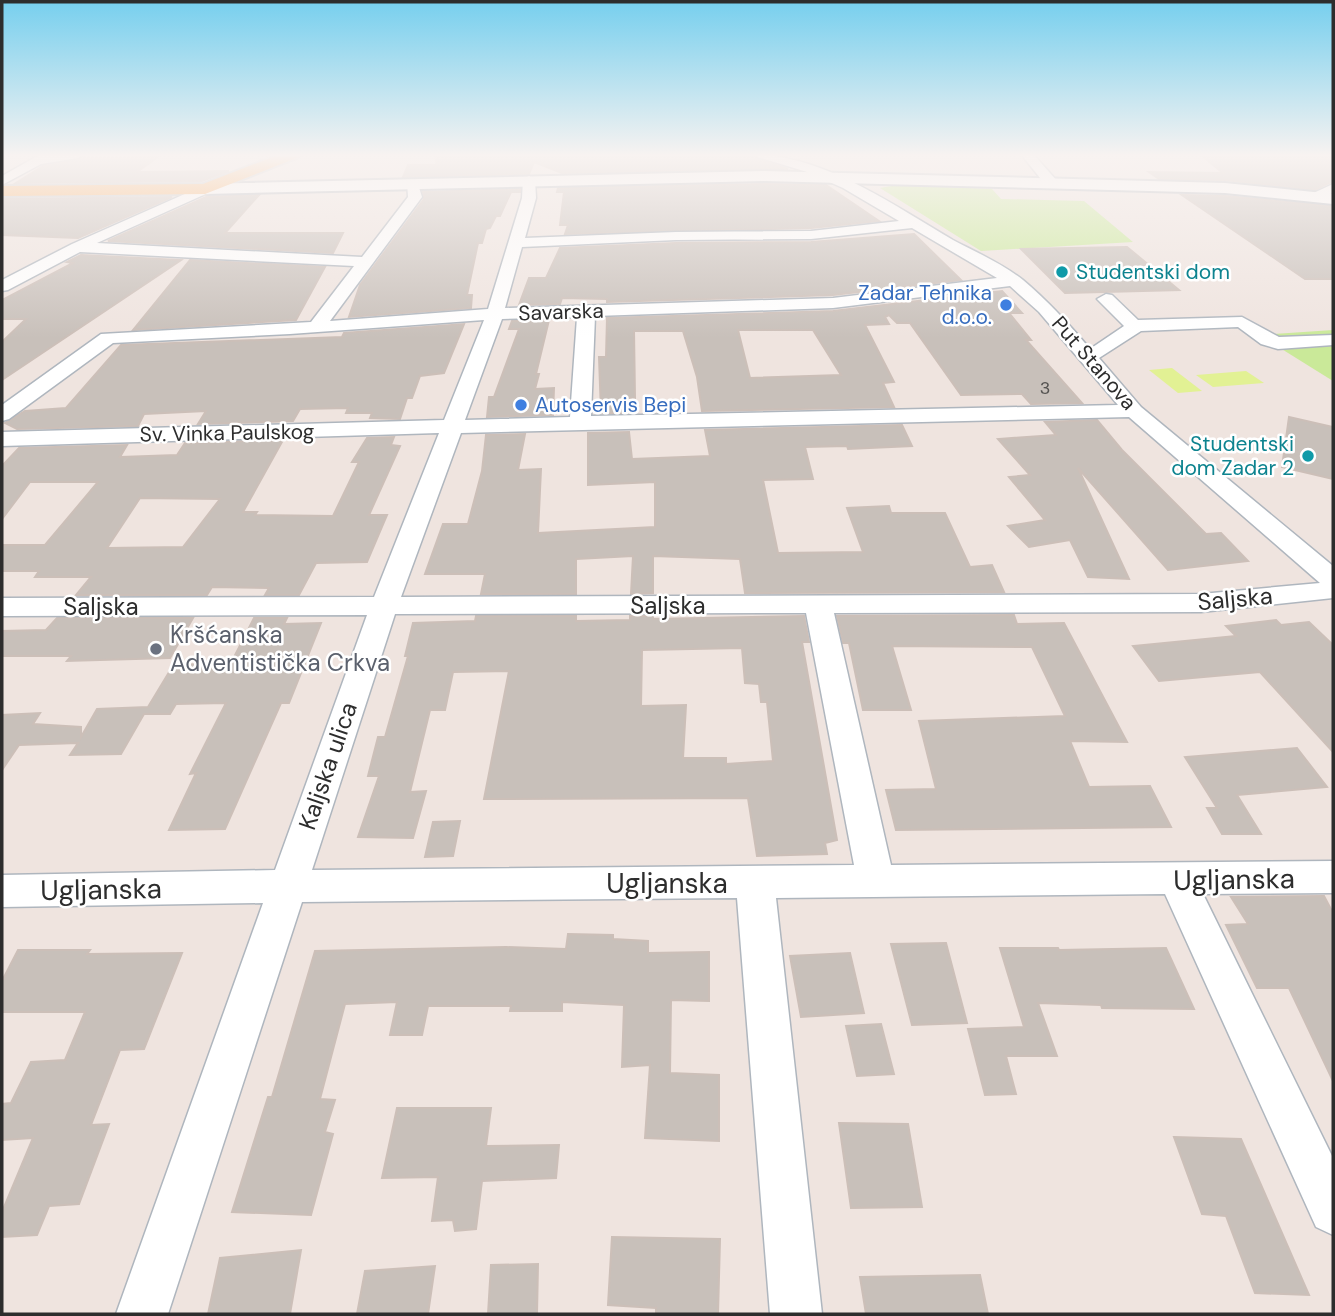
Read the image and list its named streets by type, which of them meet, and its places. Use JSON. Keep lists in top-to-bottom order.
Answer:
{
  "streets": {
    "street": [
      "Savarska",
      "Put Stanova",
      "Sv. Vinka Paulskog",
      "Saljska",
      "Kaljska ulica",
      "Ugljanska"
    ]
  },
  "crossings": [
    ["Savarska", "Put Stanova"],
    ["Savarska", "Kaljska ulica"],
    ["Put Stanova", "Sv. Vinka Paulskog"],
    ["Sv. Vinka Paulskog", "Kaljska ulica"],
    ["Saljska", "Kaljska ulica"],
    ["Kaljska ulica", "Ugljanska"]
  ],
  "places": [
    "Studentski dom",
    "Zadar Tehnika d.o.o.",
    "Autoservis Bepi",
    "Studentski dom Zadar 2",
    "Kršćanska Adventistička Crkva"
  ],
  "house_numbers": ["3"]
}
